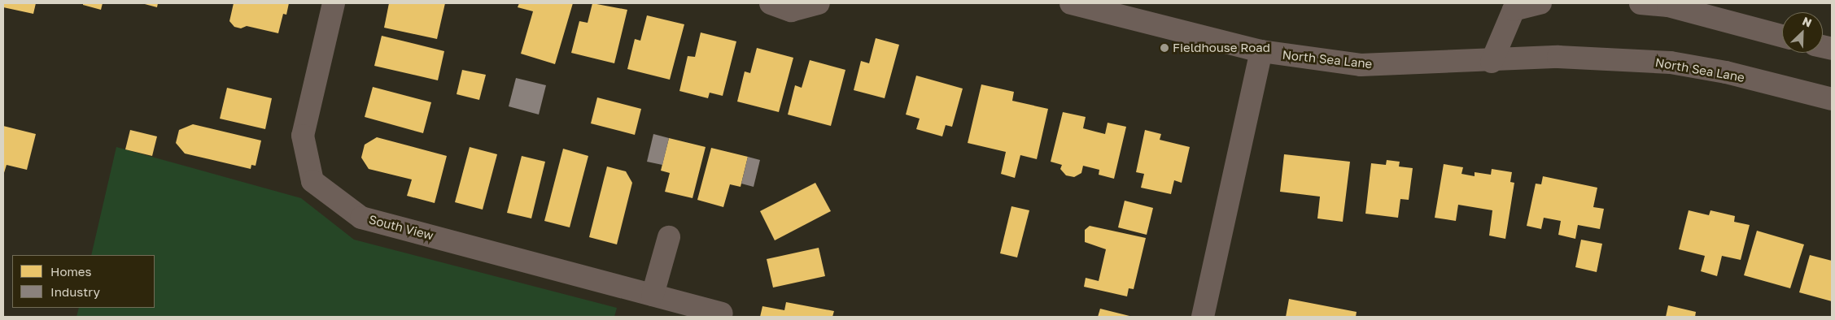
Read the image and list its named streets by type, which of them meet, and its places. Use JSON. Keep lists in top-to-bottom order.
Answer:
{
  "streets": {
    "street": ["North Sea Lane", "South View"]
  },
  "places": ["Fieldhouse Road"],
  "legend": ["Homes", "Industry"],
  "north": "top right"
}
